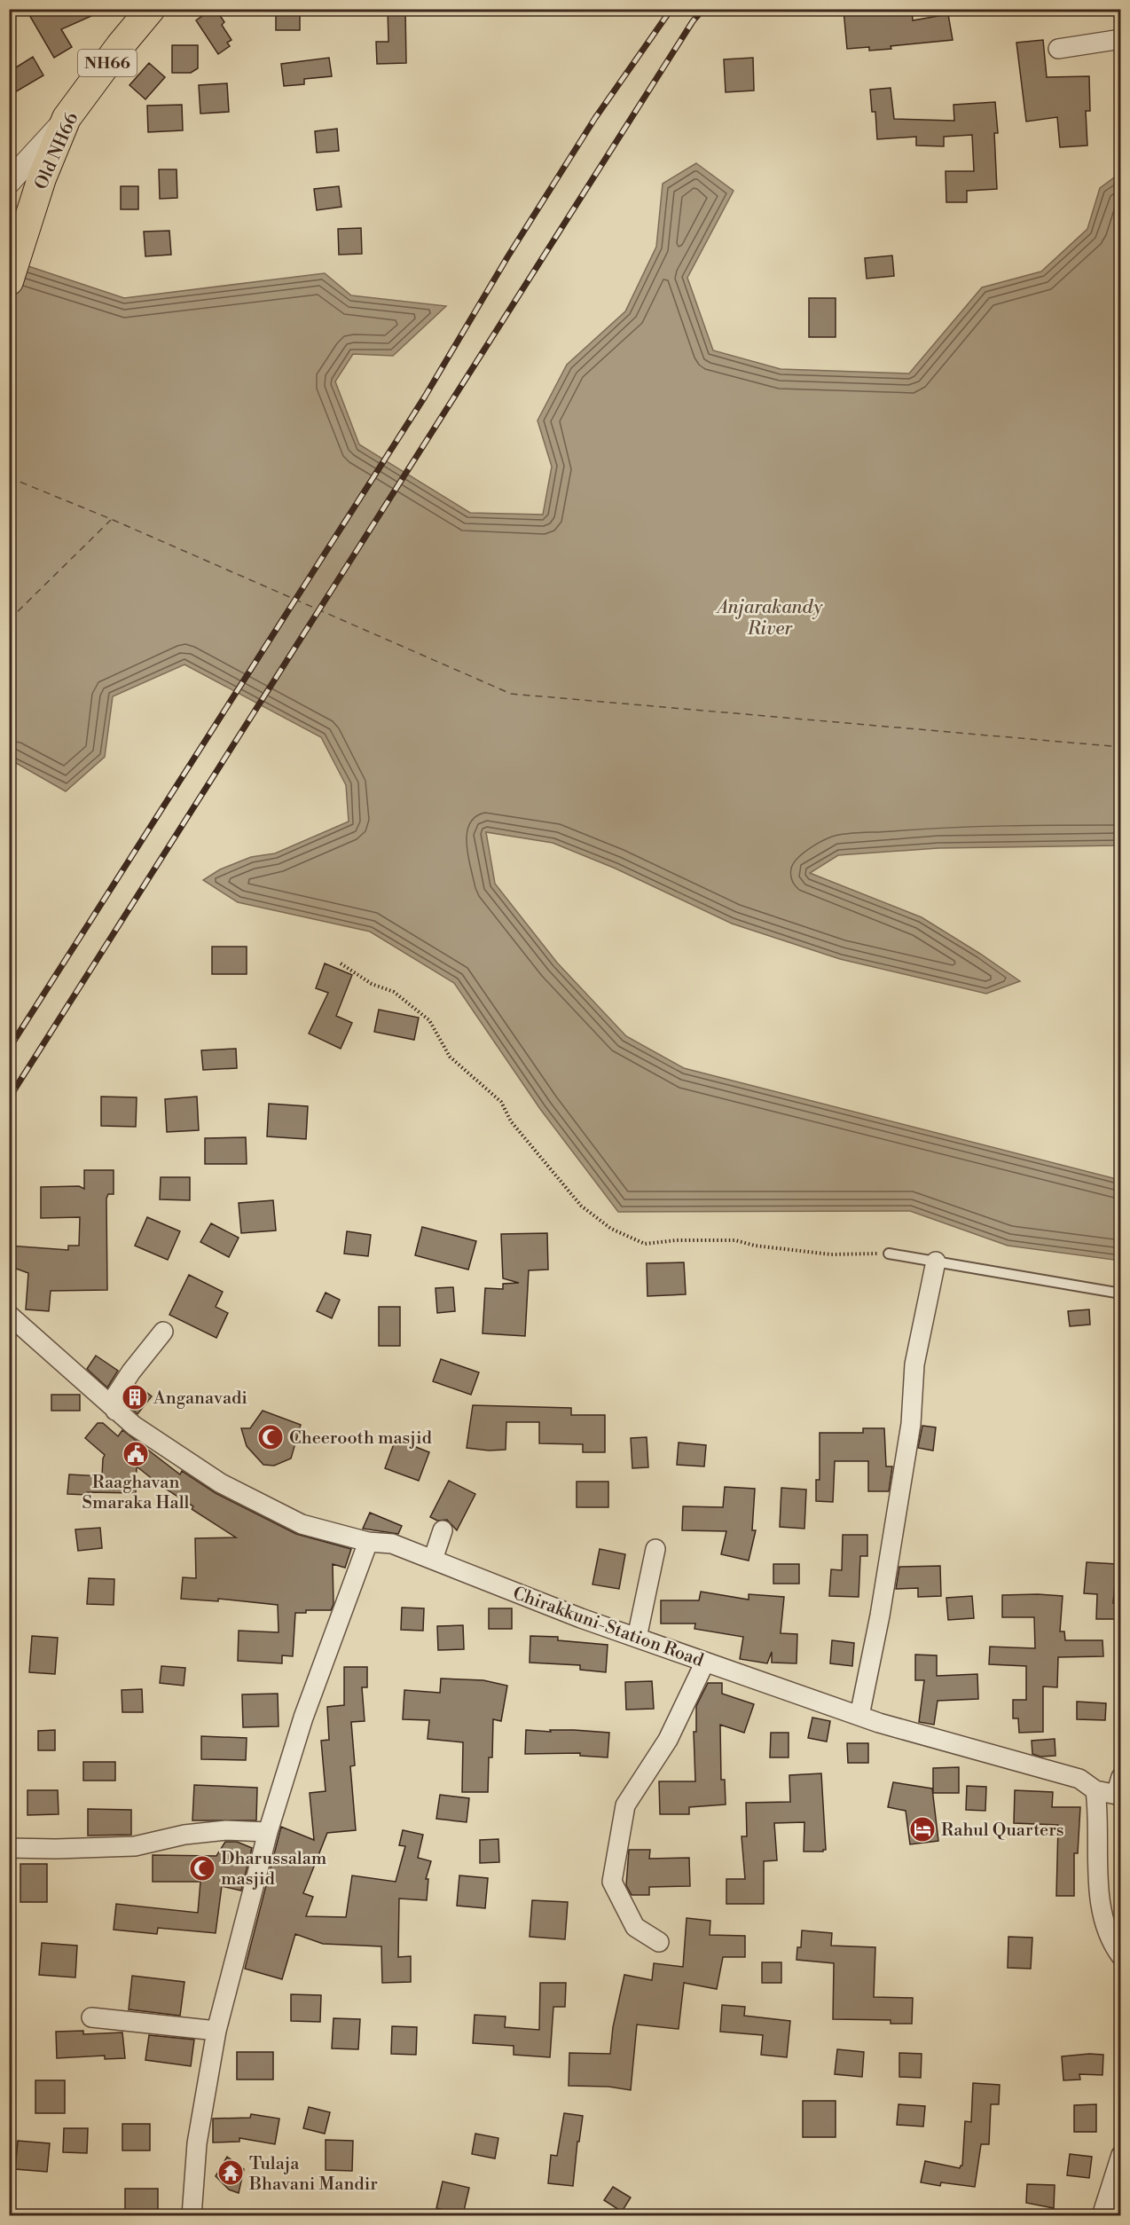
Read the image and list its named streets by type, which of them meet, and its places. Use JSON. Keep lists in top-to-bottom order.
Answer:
{
  "streets": {
    "main road": ["NH66", "Old NH66"],
    "street": ["Chirakkuni-Station Road"]
  },
  "water": ["Anjarakandy River"],
  "places": {
    "building": ["Anganavadi"],
    "mosque": ["Cheerooth masjid", "Dharussalam masjid"],
    "public building": ["Raaghavan Smaraka Hall"],
    "hotel": ["Rahul Quarters"],
    "temple": ["Tulaja Bhavani Mandir"]
  }
}
